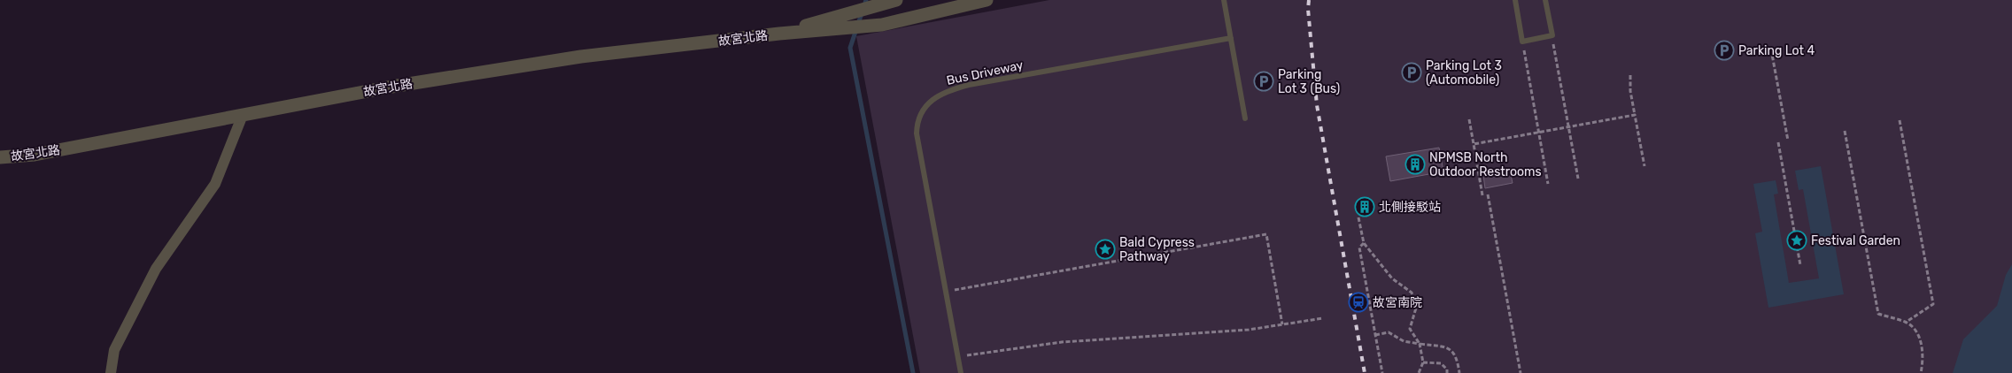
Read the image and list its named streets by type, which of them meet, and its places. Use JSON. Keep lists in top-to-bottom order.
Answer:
{
  "streets": {
    "street": ["故宮北路"],
    "lane": ["Bus Driveway"]
  },
  "places": {
    "parking": ["Parking Lot 4", "Parking Lot 3 (Automobile)", "Parking Lot 3 (Bus)"],
    "building": ["NPMSB North Outdoor Restrooms", "北側接駁站"],
    "place": ["Festival Garden", "Bald Cypress Pathway"],
    "station": ["故宮南院"]
  }
}
